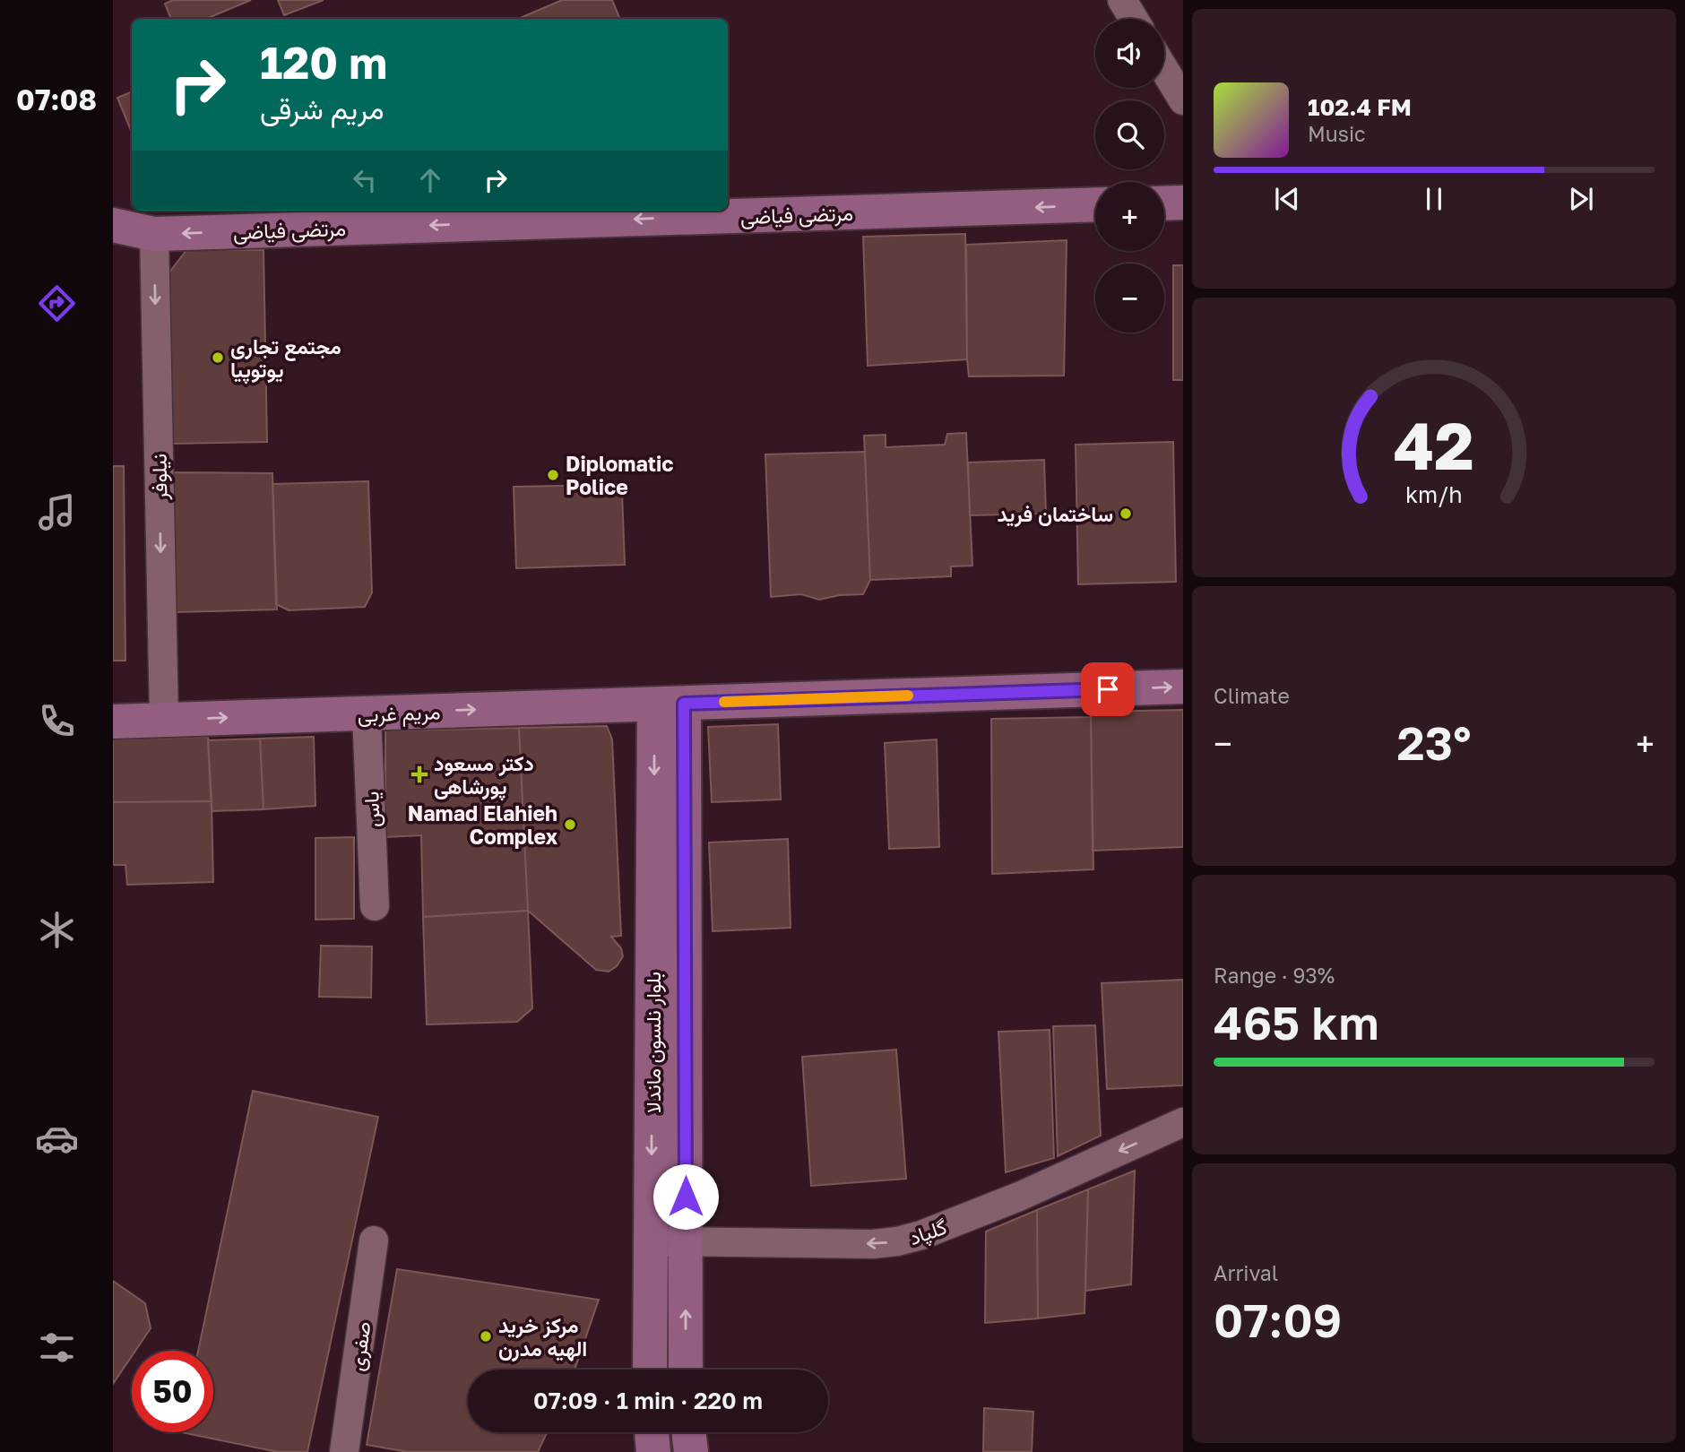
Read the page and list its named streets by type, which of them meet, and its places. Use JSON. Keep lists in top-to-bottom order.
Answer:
{
  "streets": {
    "main road": ["مرتضی فیاضی", "مریم غربی", "بلوار نلسون ماندلا"],
    "street": [
      "نیلوفر",
      "یاس",
      "گلپاد",
      "صفری"
    ]
  },
  "crossings": [
    ["مرتضی فیاضی", "نیلوفر"],
    ["نیلوفر", "مریم غربی"],
    ["مریم غربی", "یاس"],
    ["مریم غربی", "بلوار نلسون ماندلا"],
    ["بلوار نلسون ماندلا", "گلپاد"]
  ],
  "one_way": [
    "مرتضی فیاضی",
    "نیلوفر",
    "مریم غربی",
    "گلپاد"
  ],
  "places": {
    "other": [
      "مجتمع تجاری یوتوپیا",
      "Diplomatic Police",
      "ساختمان فرید",
      "Namad Elahieh Complex",
      "مرکز خرید الهیه مدرن"
    ],
    "health": ["دکتر مسعود پورشاهی"]
  },
  "page": {
    "tabs": "07:08",
    "map_buttons": ["+", "−"],
    "turn": ["120 m", "مریم شرقی"],
    "song": ["102.4 FM", "Music"],
    "tile": [
      "Climate",
      ["Range · 93%", "465 km"],
      ["Arrival", "07:09"]
    ],
    "heat": ["−", "23°", "+"],
    "limit": "50",
    "trip": "07:09 · 1 min · 220 m",
    "gauge": ["42", "km/h"]
  }
}
